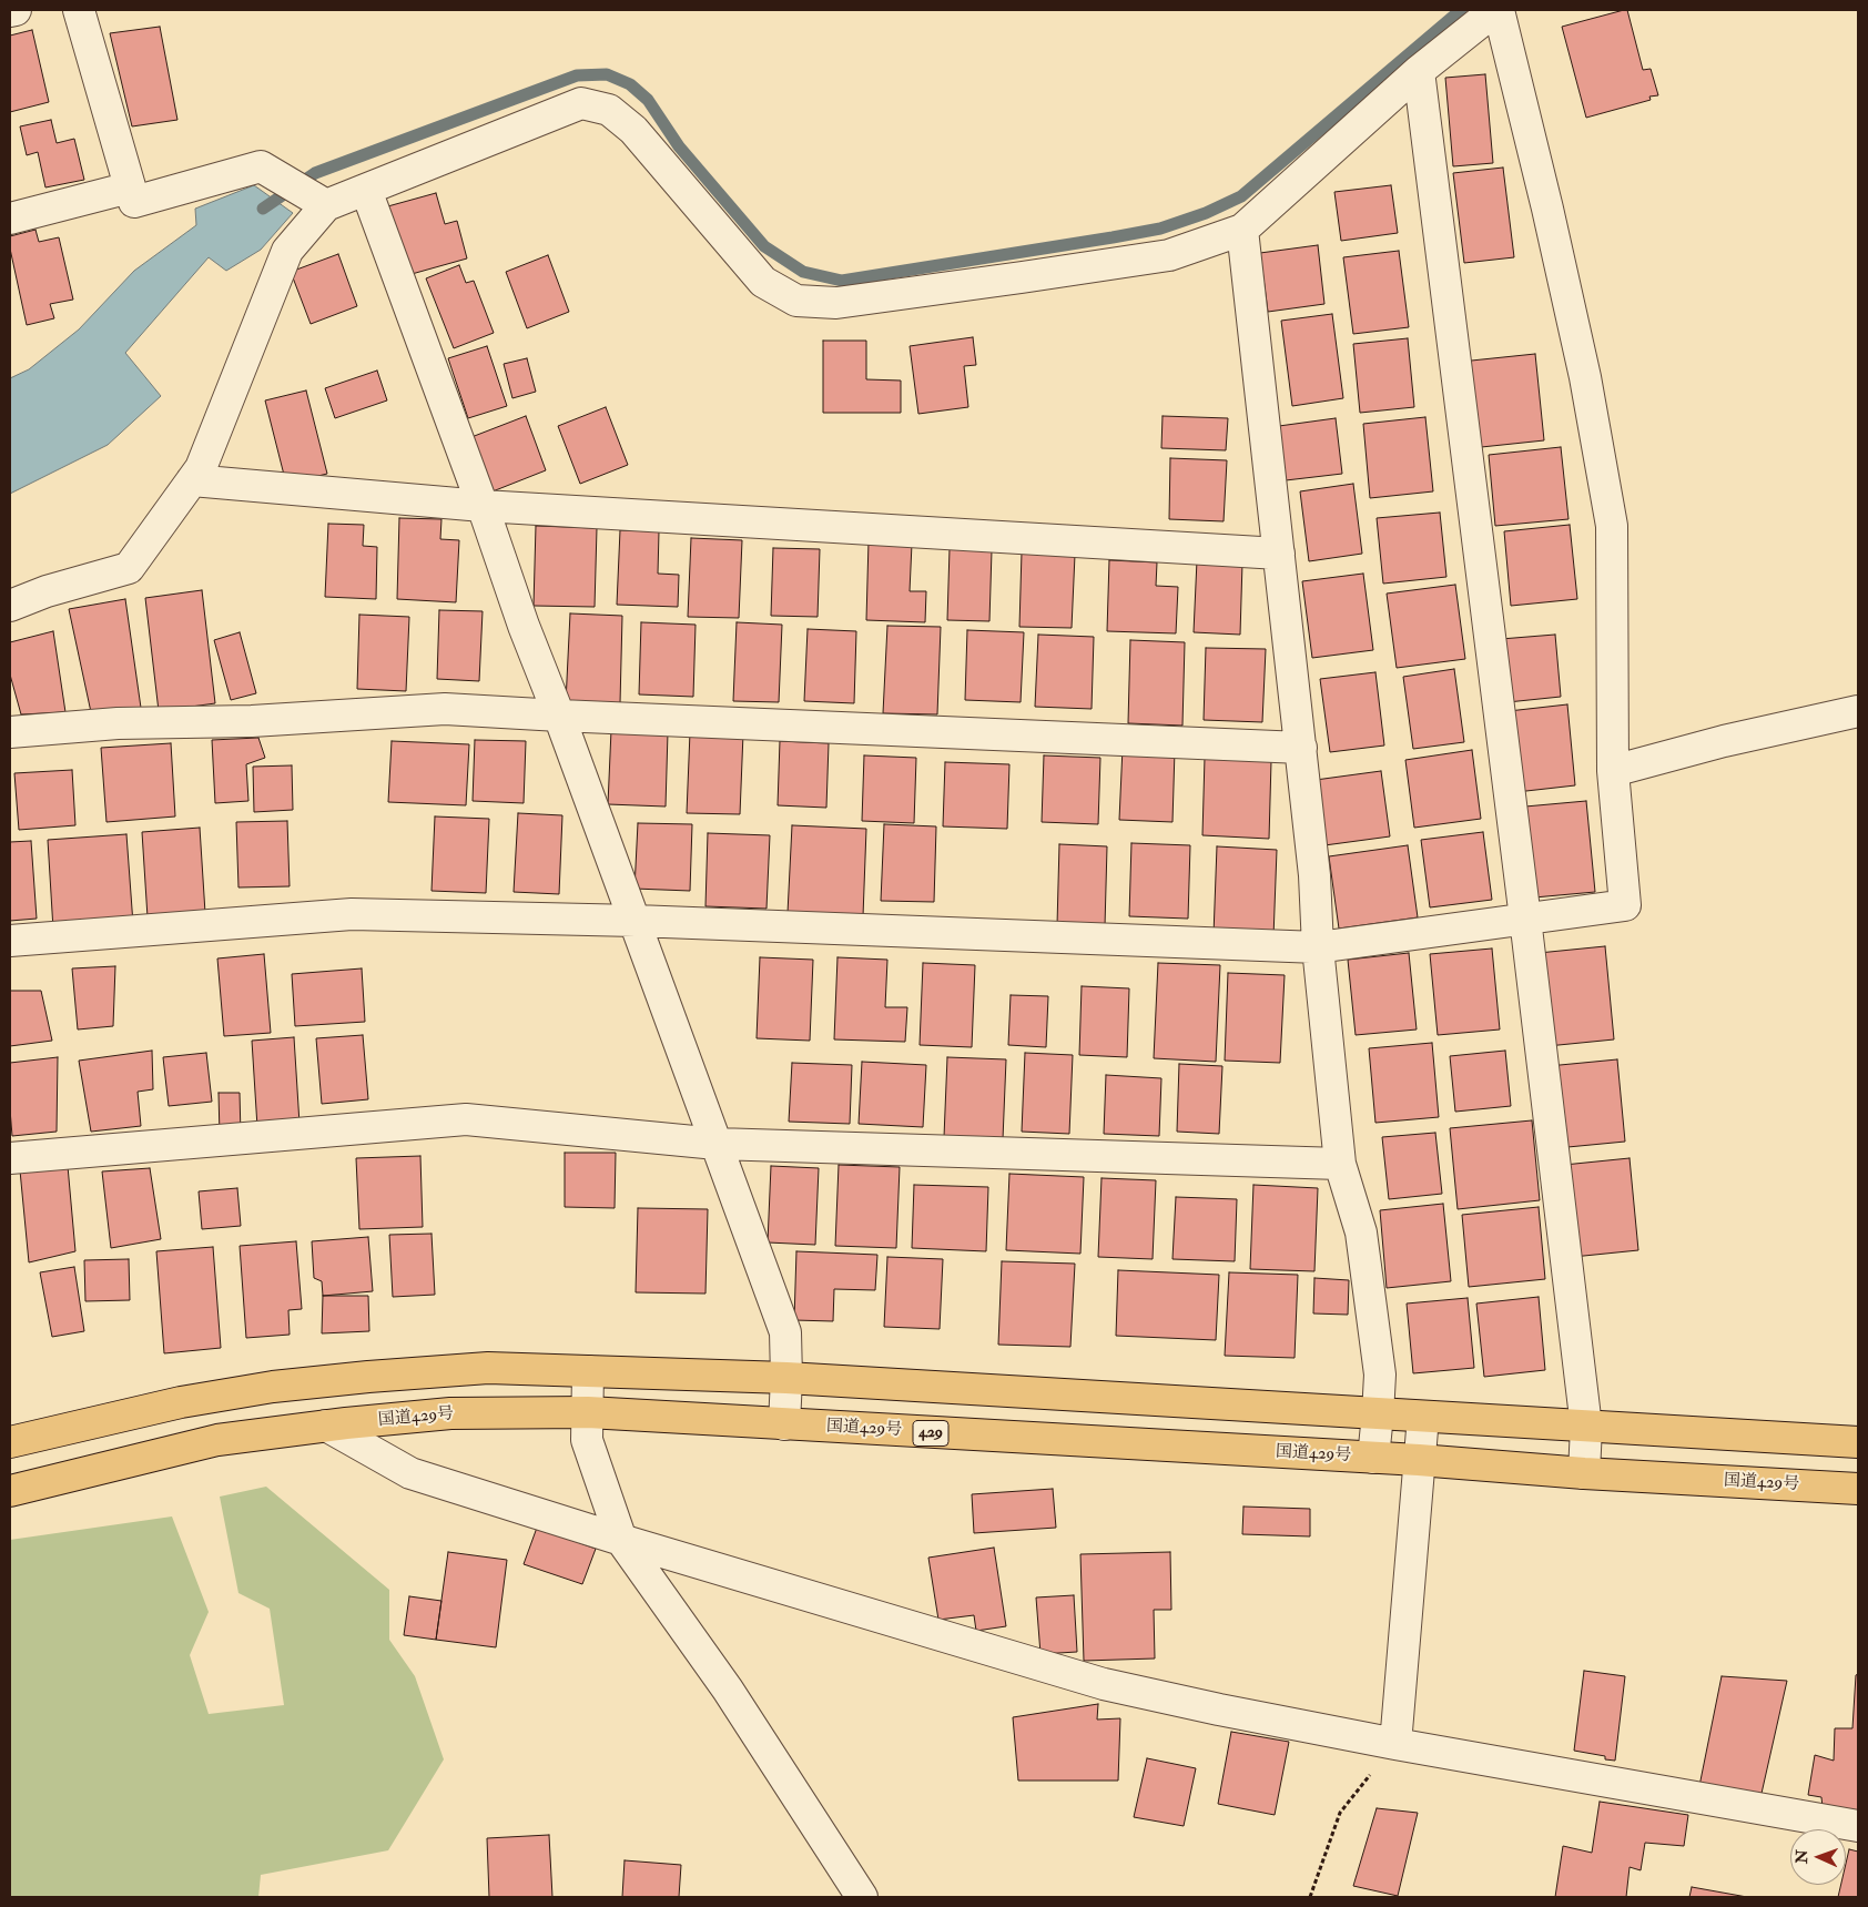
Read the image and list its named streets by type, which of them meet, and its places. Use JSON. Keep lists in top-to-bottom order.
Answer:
{
  "streets": {
    "highway": ["国道429号", "429"]
  },
  "north": "left"
}
